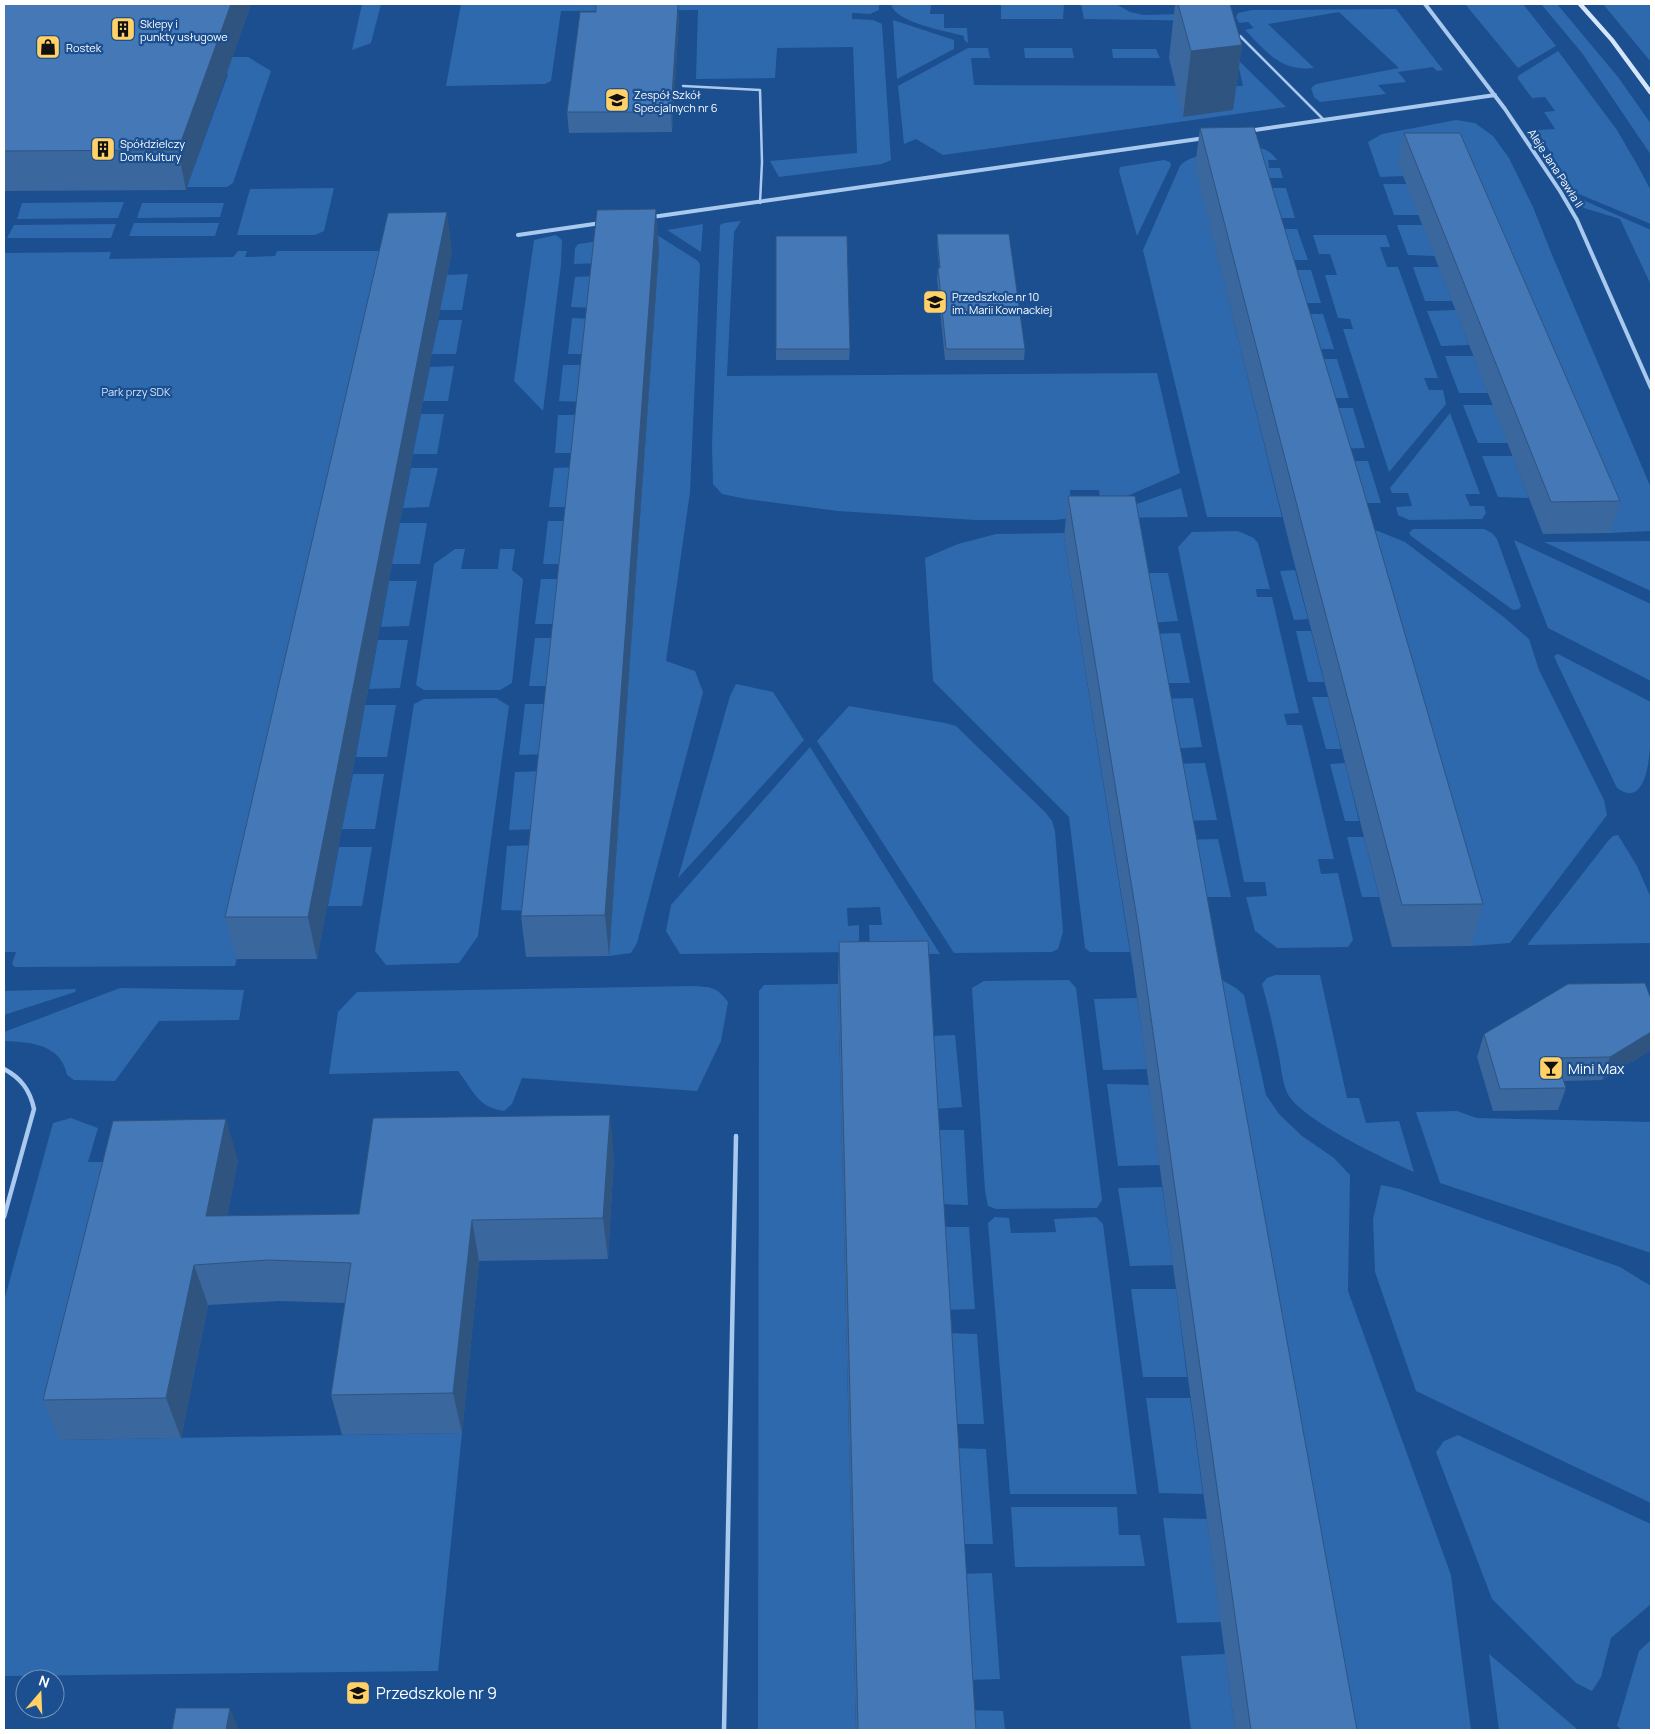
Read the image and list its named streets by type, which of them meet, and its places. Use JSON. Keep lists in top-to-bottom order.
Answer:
{
  "streets": {
    "street": ["Aleje Jana Pawła II"]
  },
  "parks": ["Park przy SDK"],
  "places": {
    "building": ["Sklepy i punkty usługowe", "Spółdzielczy Dom Kultury"],
    "shop": ["Rostek"],
    "school or university": ["Zespół Szkół Specjalnych nr 6", "Przedszkole nr 10 im. Marii Kownackiej", "Przedszkole nr 9"],
    "bar": ["Mini Max"]
  },
  "north": "top"
}
